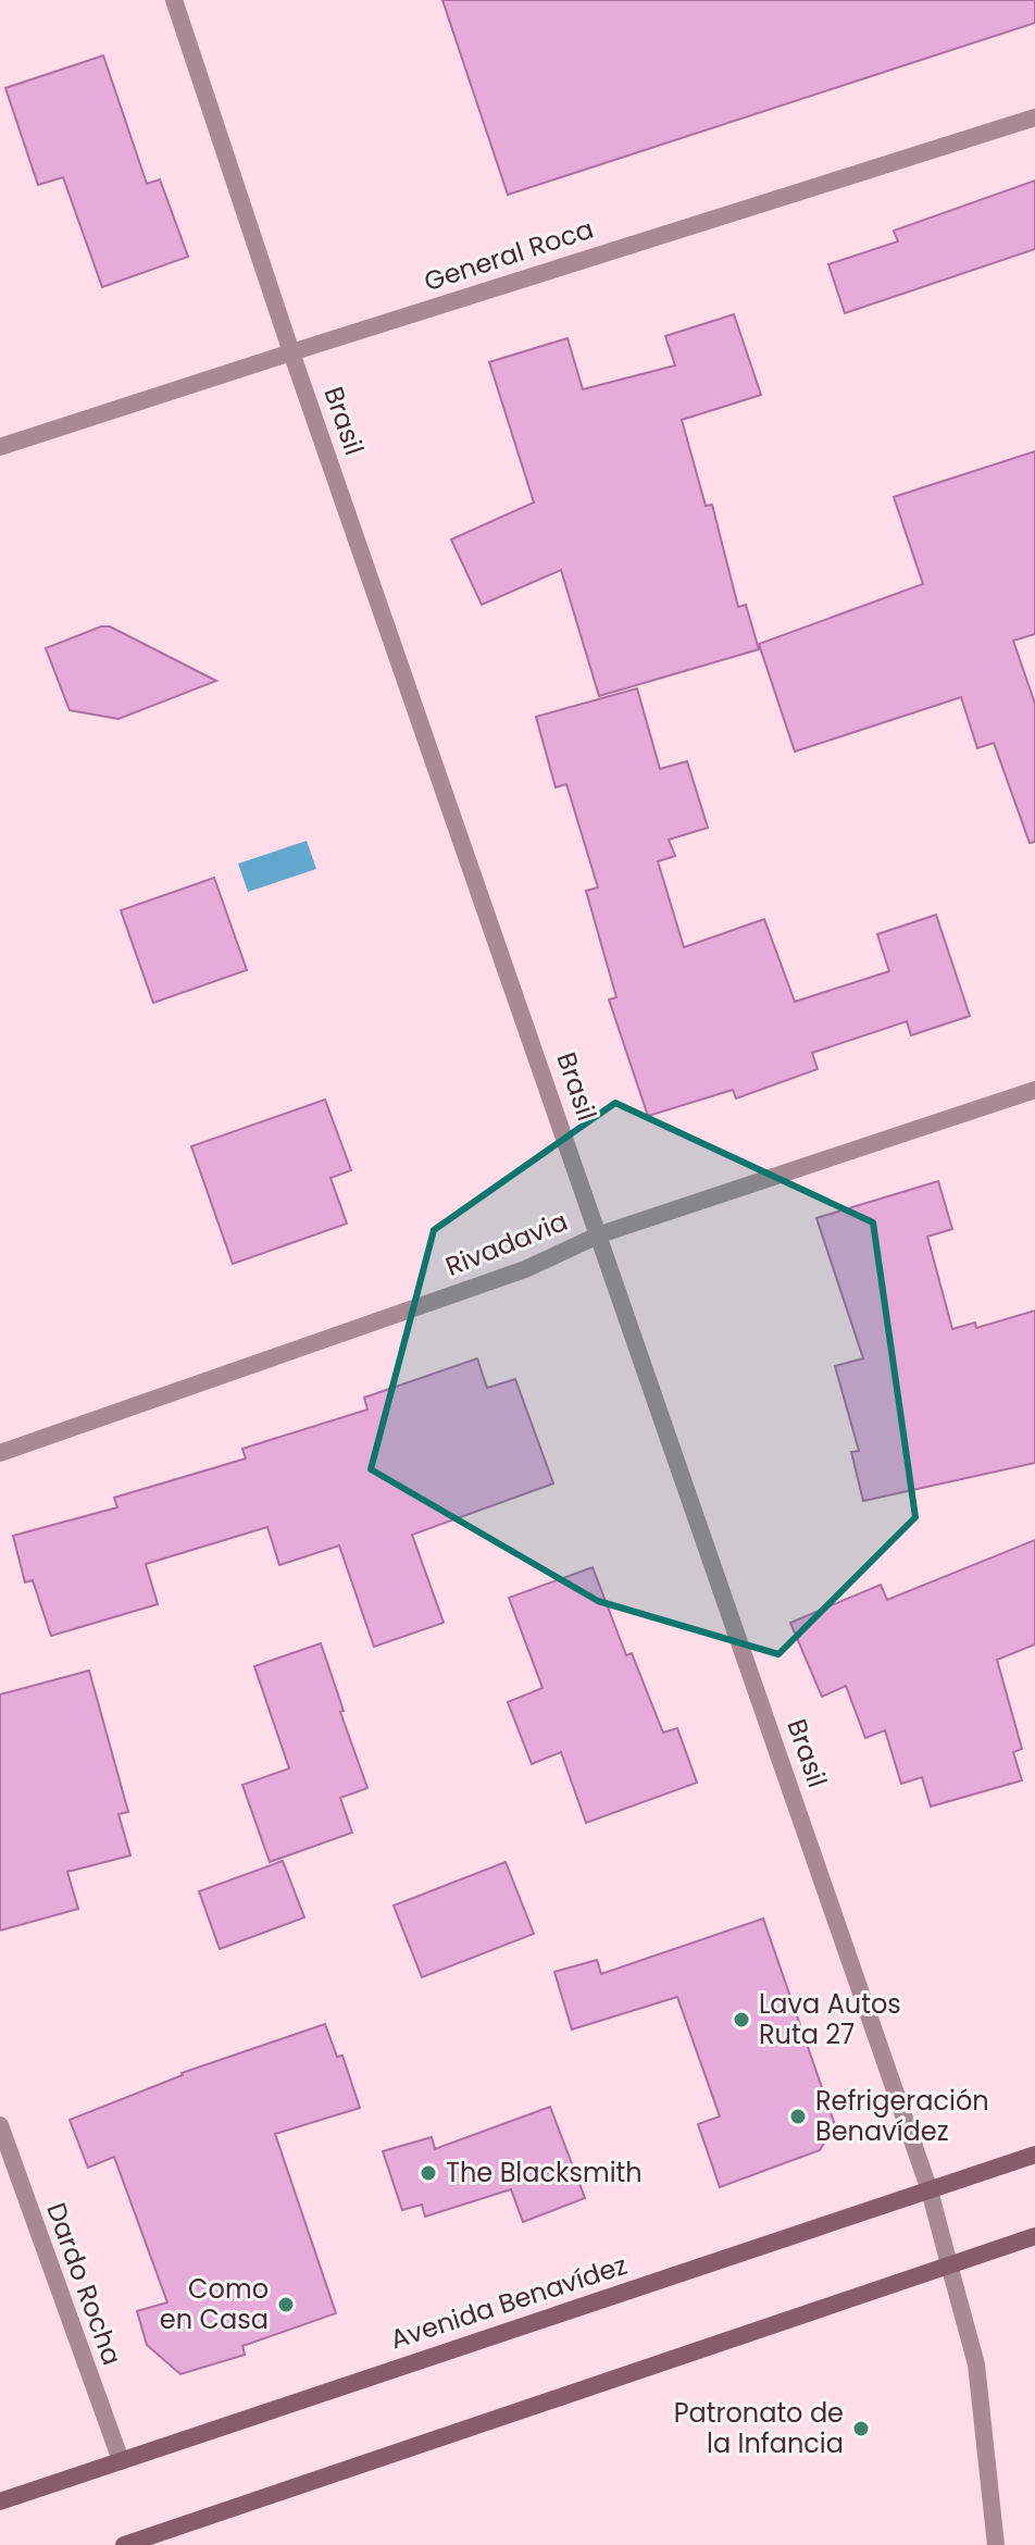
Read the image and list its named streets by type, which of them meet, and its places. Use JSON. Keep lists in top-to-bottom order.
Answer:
{
  "streets": {
    "main road": ["Avenida Benavídez"],
    "street": [
      "General Roca",
      "Brasil",
      "Rivadavia",
      "Dardo Rocha"
    ]
  },
  "crossings": [
    ["General Roca", "Brasil"],
    ["Brasil", "Rivadavia"],
    ["Brasil", "Avenida Benavídez"],
    ["Dardo Rocha", "Avenida Benavídez"]
  ],
  "places": [
    "Lava Autos Ruta 27",
    "Refrigeración Benavídez",
    "The Blacksmith",
    "Como en Casa",
    "Patronato de la Infancia"
  ]
}
